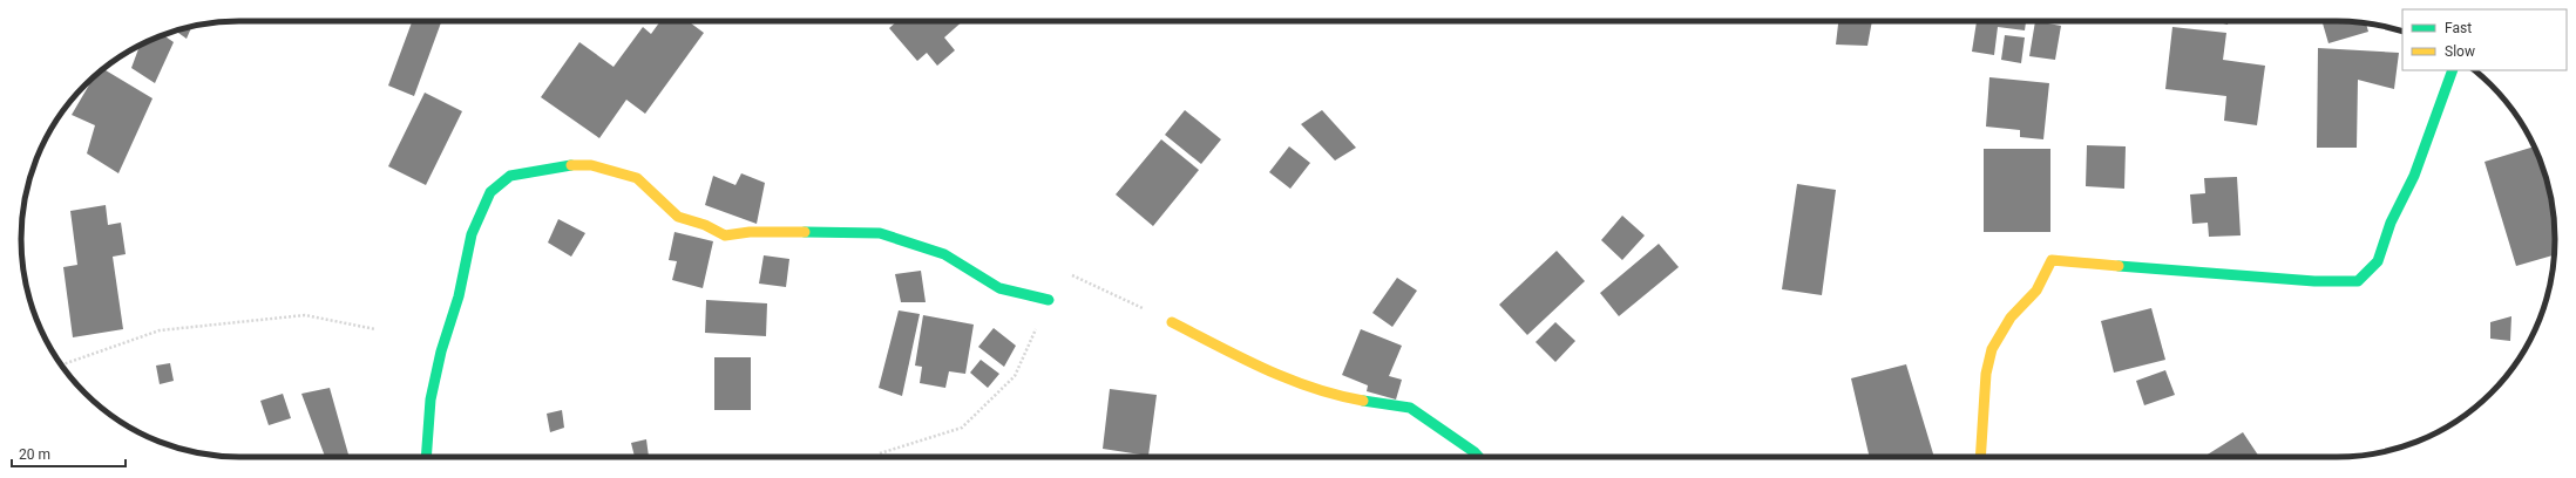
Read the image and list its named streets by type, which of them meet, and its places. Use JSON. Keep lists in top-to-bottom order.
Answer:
{
  "legend": ["Fast", "Slow"],
  "scale_bar": "20 m"
}
